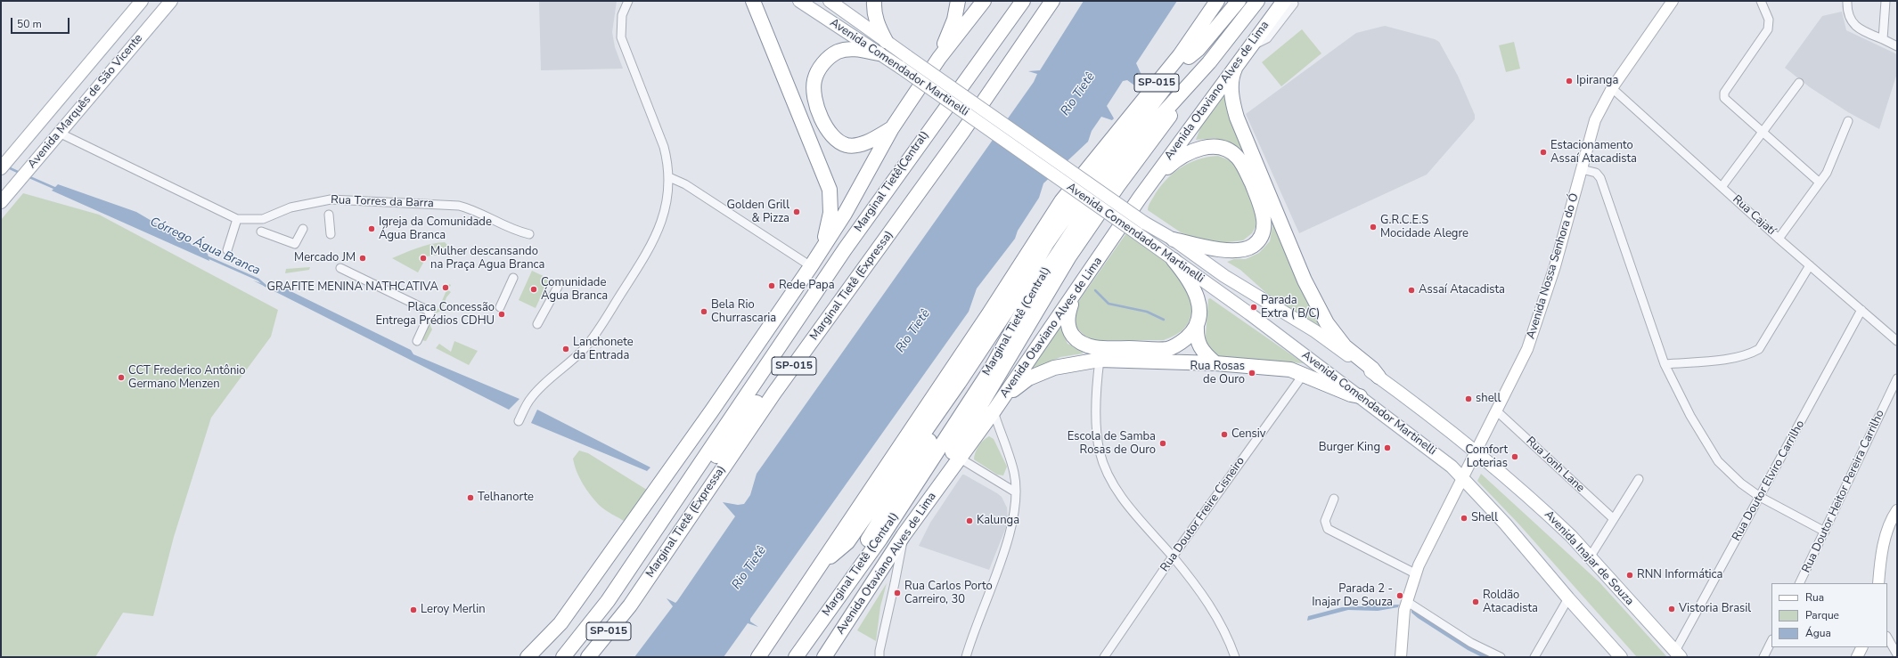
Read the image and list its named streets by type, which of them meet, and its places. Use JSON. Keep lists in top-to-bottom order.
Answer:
{
  "streets": {
    "highway": [
      "SP-015",
      "Avenida Otaviano Alves de Lima",
      "Marginal Tietê(Central)",
      "Marginal Tietê (Expressa)",
      "Marginal Tietê (Central)"
    ],
    "main road": [
      "Avenida Comendador Martinelli",
      "Avenida Marquês de São Vicente",
      "Avenida Nossa Senhora do Ó",
      "Avenida Inajar de Souza"
    ],
    "street": [
      "Rua Torres da Barra",
      "Rua Cajatí",
      "Rua Jonh Lane",
      "Rua Doutor Elviro Carrilho",
      "Rua Doutor Heitor Pereira Carrilho",
      "Rua Doutor Freire Cisneiro"
    ]
  },
  "crossings": [
    ["Avenida Comendador Martinelli", "Avenida Nossa Senhora do Ó"],
    ["Avenida Comendador Martinelli", "Avenida Inajar de Souza"],
    ["SP-015", "Marginal Tietê (Central)"],
    ["Avenida Marquês de São Vicente", "Rua Torres da Barra"],
    ["Rua Cajatí", "Avenida Nossa Senhora do Ó"],
    ["Rua Cajatí", "Rua Doutor Elviro Carrilho"],
    ["Avenida Nossa Senhora do Ó", "Rua Jonh Lane"],
    ["Avenida Nossa Senhora do Ó", "Avenida Inajar de Souza"],
    ["Rua Doutor Elviro Carrilho", "Avenida Inajar de Souza"]
  ],
  "water": ["Rio Tietê", "Córrego Água Branca"],
  "places": [
    "Ipiranga",
    "Estacionamento Assaí Atacadista",
    "Golden Grill & Pizza",
    "G.R.C.E.S Mocidade Alegre",
    "Igreja da Comunidade Água Branca",
    "Mercado JM",
    "Mulher descansando na Praça Agua Branca",
    "Rede Papa",
    "GRAFITE MENINA NATHCATIVA",
    "Comunidade Água Branca",
    "Assaí Atacadista",
    "Parada Extra ( B/C)",
    "Bela Rio Churrascaria",
    "Placa Concessão Entrega Prédios CDHU",
    "Lanchonete da Entrada",
    "Rua Rosas de Ouro",
    "CCT Frederico Antônio Germano Menzen",
    "shell",
    "Censiv",
    "Escola de Samba Rosas de Ouro",
    "Burger King",
    "Comfort Loterias",
    "Telhanorte",
    "Shell",
    "Kalunga",
    "RNN Informática",
    "Rua Carlos Porto Carreiro, 30",
    "Parada 2 - Inajar De Souza",
    "Roldão Atacadista",
    "Vistoria Brasil",
    "Leroy Merlin"
  ],
  "legend": ["Rua", "Parque", "Água"],
  "scale_bar": "50 m"
}
